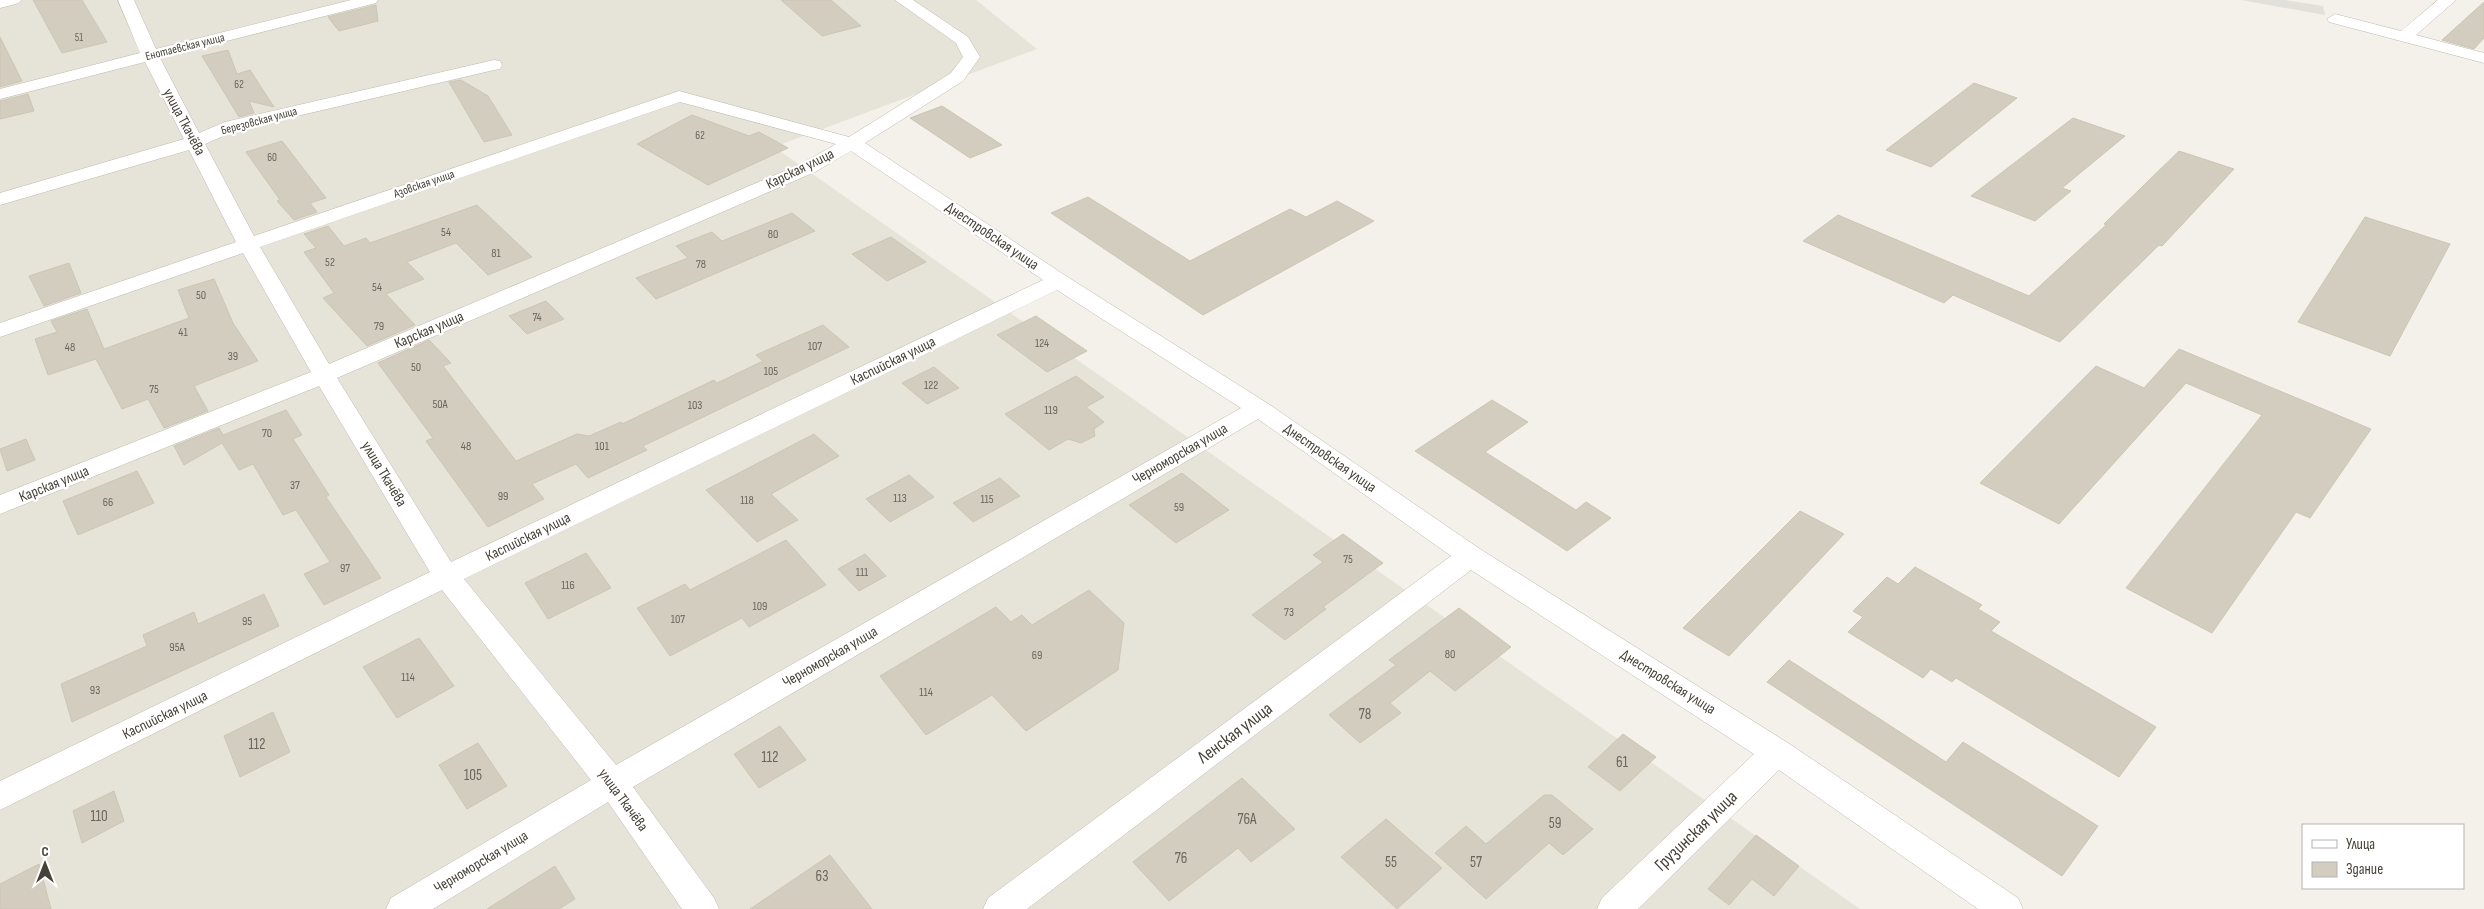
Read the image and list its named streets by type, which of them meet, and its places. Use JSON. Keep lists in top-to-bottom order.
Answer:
{
  "streets": {
    "street": [
      "Енотаевская улица",
      "Березовская улица",
      "улица Ткачёва",
      "Карская улица",
      "Азовская улица",
      "Днестровская улица",
      "Каспийская улица",
      "Черноморская улица",
      "Ленская улица",
      "Грузинская улица"
    ]
  },
  "crossings": [
    ["Енотаевская улица", "улица Ткачёва"],
    ["Березовская улица", "улица Ткачёва"],
    ["улица Ткачёва", "Карская улица"],
    ["улица Ткачёва", "Азовская улица"],
    ["улица Ткачёва", "Каспийская улица"],
    ["улица Ткачёва", "Черноморская улица"],
    ["Карская улица", "Азовская улица"],
    ["Карская улица", "Днестровская улица"],
    ["Азовская улица", "Днестровская улица"],
    ["Днестровская улица", "Каспийская улица"],
    ["Днестровская улица", "Черноморская улица"],
    ["Днестровская улица", "Ленская улица"],
    ["Днестровская улица", "Грузинская улица"]
  ],
  "house_numbers": [
    "51",
    "62",
    "62",
    "60",
    "54",
    "80",
    "81",
    "52",
    "78",
    "54",
    "50",
    "74",
    "79",
    "41",
    "124",
    "107",
    "48",
    "39",
    "50",
    "105",
    "122",
    "75",
    "50А",
    "103",
    "119",
    "70",
    "48",
    "101",
    "37",
    "99",
    "113",
    "115",
    "118",
    "66",
    "59",
    "75",
    "97",
    "111",
    "116",
    "109",
    "73",
    "107",
    "95",
    "95А",
    "80",
    "69",
    "114",
    "93",
    "114",
    "78",
    "112",
    "112",
    "61",
    "105",
    "110",
    "76А",
    "59",
    "76",
    "55",
    "57",
    "63"
  ],
  "legend": ["Улица", "Здание"],
  "north": "top"
}
